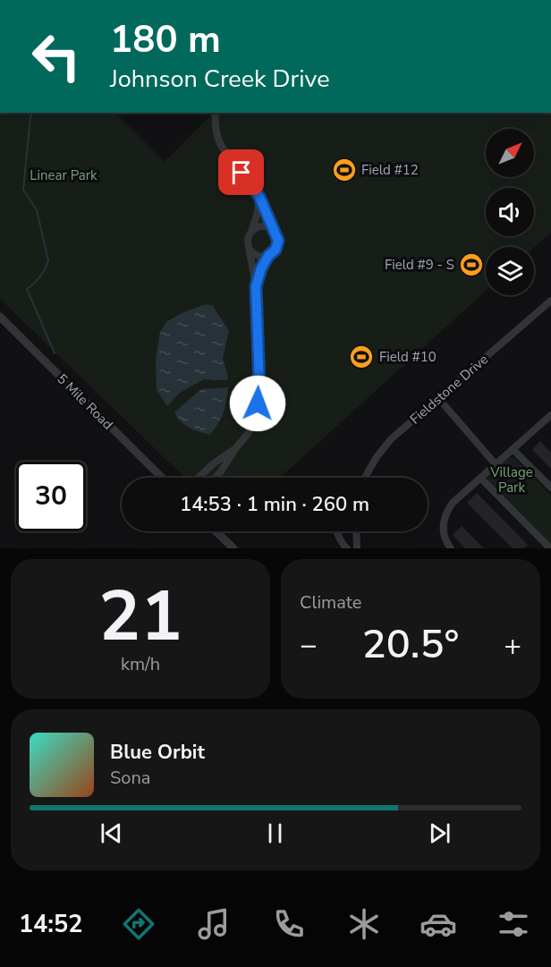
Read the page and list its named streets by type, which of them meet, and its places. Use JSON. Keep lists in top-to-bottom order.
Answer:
{
  "streets": {
    "street": ["Fieldstone Drive", "5 Mile Road"]
  },
  "parks": ["Linear Park", "Village Park"],
  "places": {
    "sports": ["Field #12", "Field #9 - S", "Field #10"]
  },
  "north": "top right",
  "page": {
    "turn": ["180 m", "Johnson Creek Drive"],
    "limit": "30",
    "trip": "14:53 · 1 min · 260 m",
    "tile": [
      ["21", "km/h"],
      "Climate"
    ],
    "heat": ["−", "20.5°", "+"],
    "song": ["Blue Orbit", "Sona"],
    "tabs": "14:52"
  }
}
